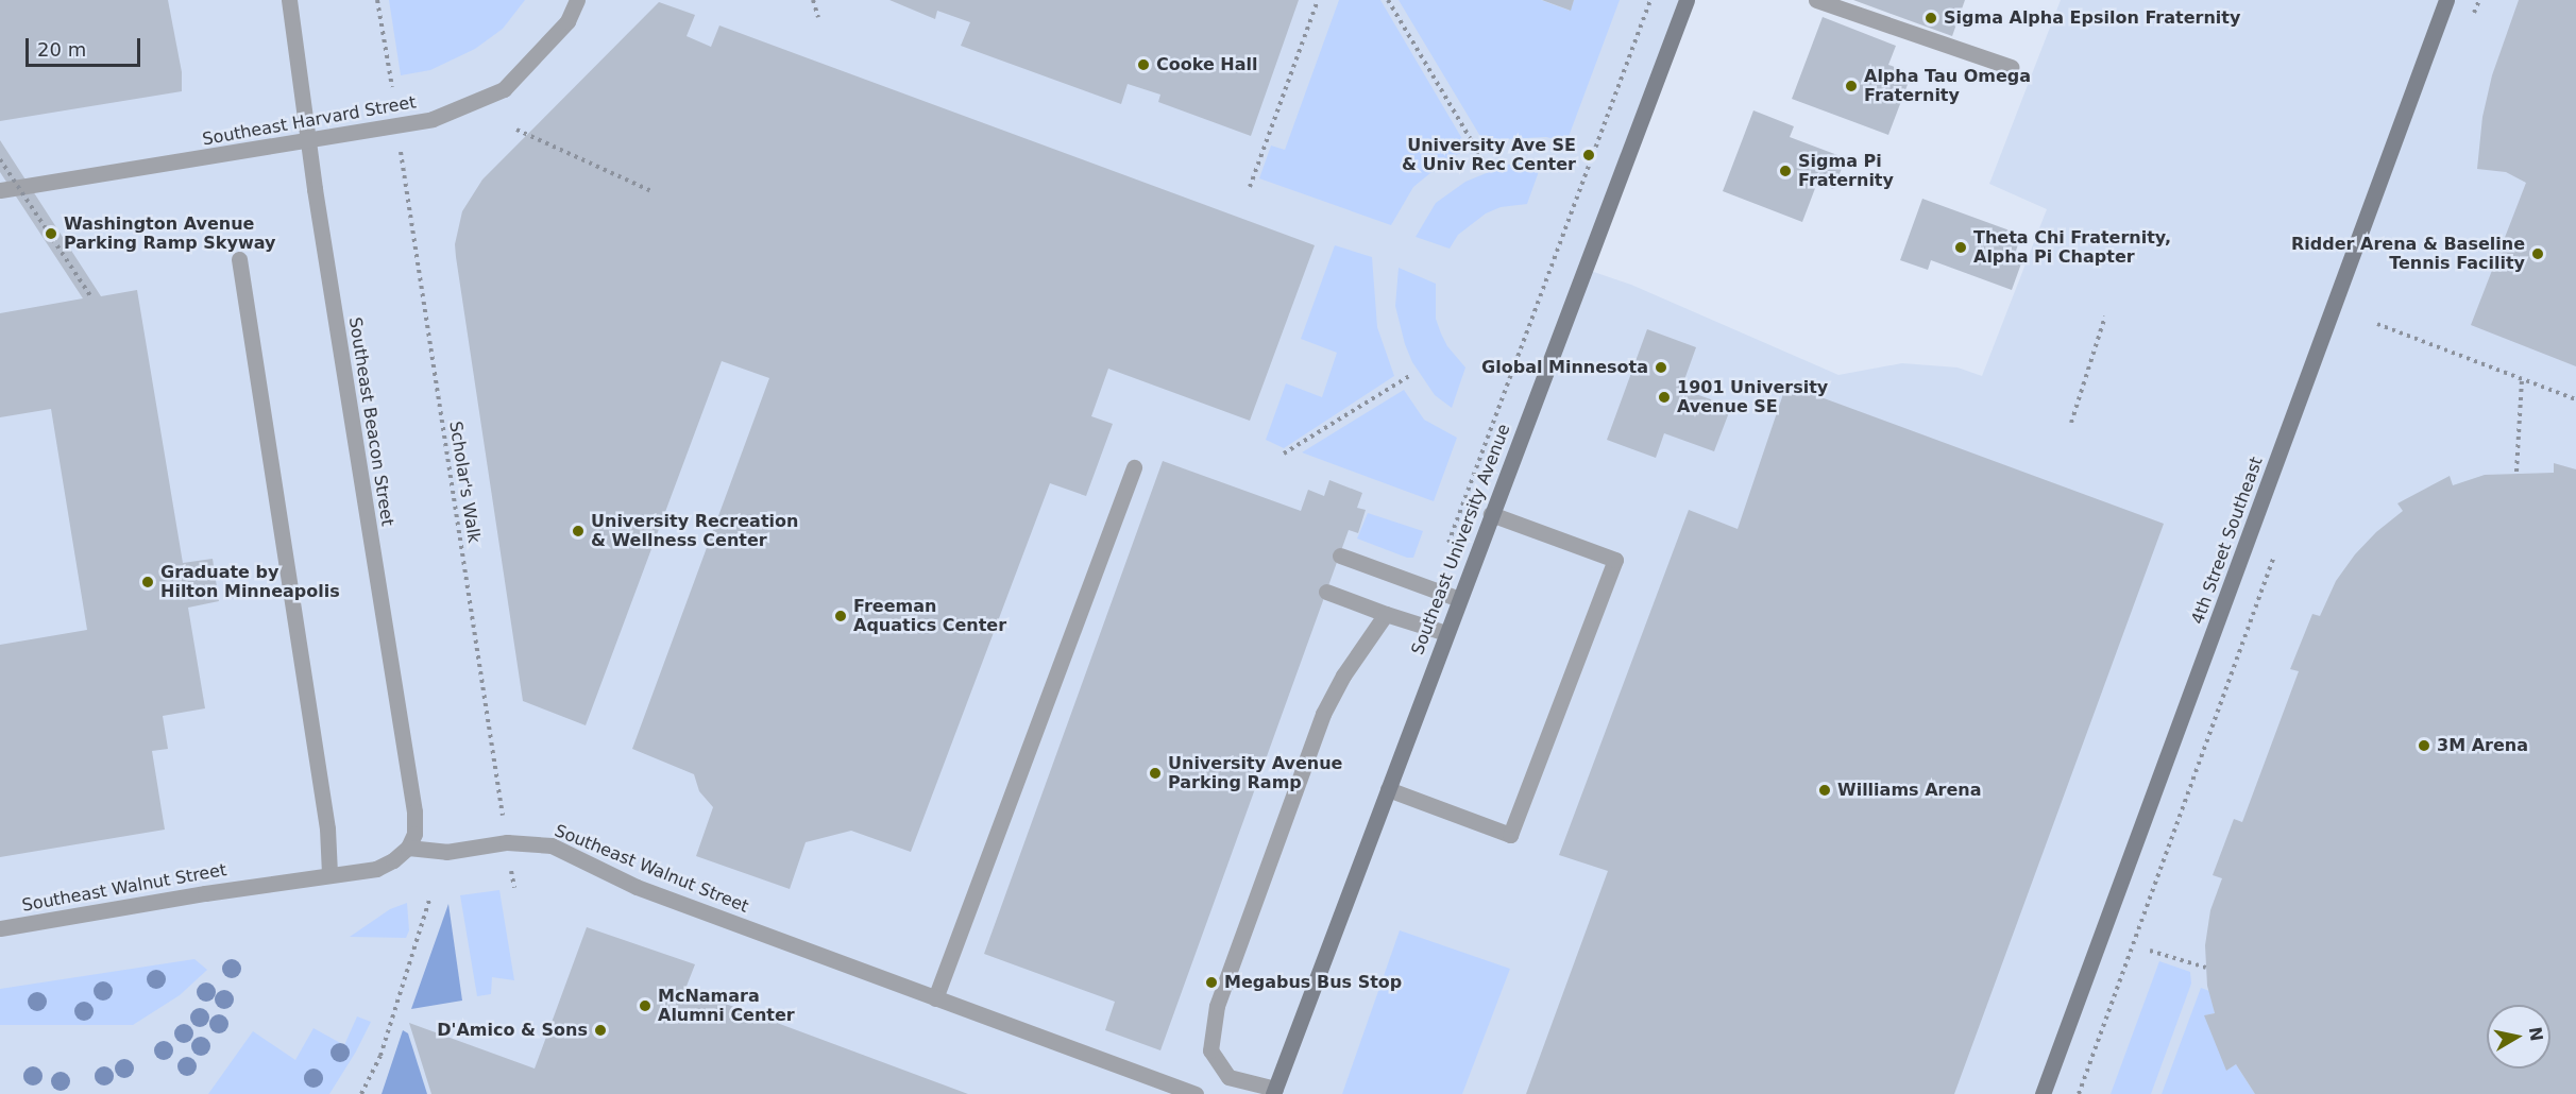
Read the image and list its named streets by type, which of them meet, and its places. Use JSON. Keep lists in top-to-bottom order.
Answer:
{
  "streets": {
    "main road": ["Southeast University Avenue", "4th Street Southeast"],
    "street": ["Southeast Harvard Street", "Southeast Beacon Street", "Southeast Walnut Street"],
    "path": ["Scholar's Walk"]
  },
  "crossings": [
    ["Southeast Harvard Street", "Southeast Beacon Street"],
    ["Southeast Beacon Street", "Southeast Walnut Street"]
  ],
  "places": [
    "Sigma Alpha Epsilon Fraternity",
    "Cooke Hall",
    "Alpha Tau Omega Fraternity",
    "University Ave SE & Univ Rec Center",
    "Sigma Pi Fraternity",
    "Washington Avenue Parking Ramp Skyway",
    "Theta Chi Fraternity, Alpha Pi Chapter",
    "Ridder Arena & Baseline Tennis Facility",
    "Global Minnesota",
    "1901 University Avenue SE",
    "University Recreation & Wellness Center",
    "Graduate by Hilton Minneapolis",
    "Freeman Aquatics Center",
    "3M Arena",
    "University Avenue Parking Ramp",
    "Williams Arena",
    "Megabus Bus Stop",
    "McNamara Alumni Center",
    "D'Amico & Sons"
  ],
  "scale_bar": "20 m",
  "north": "right"
}
